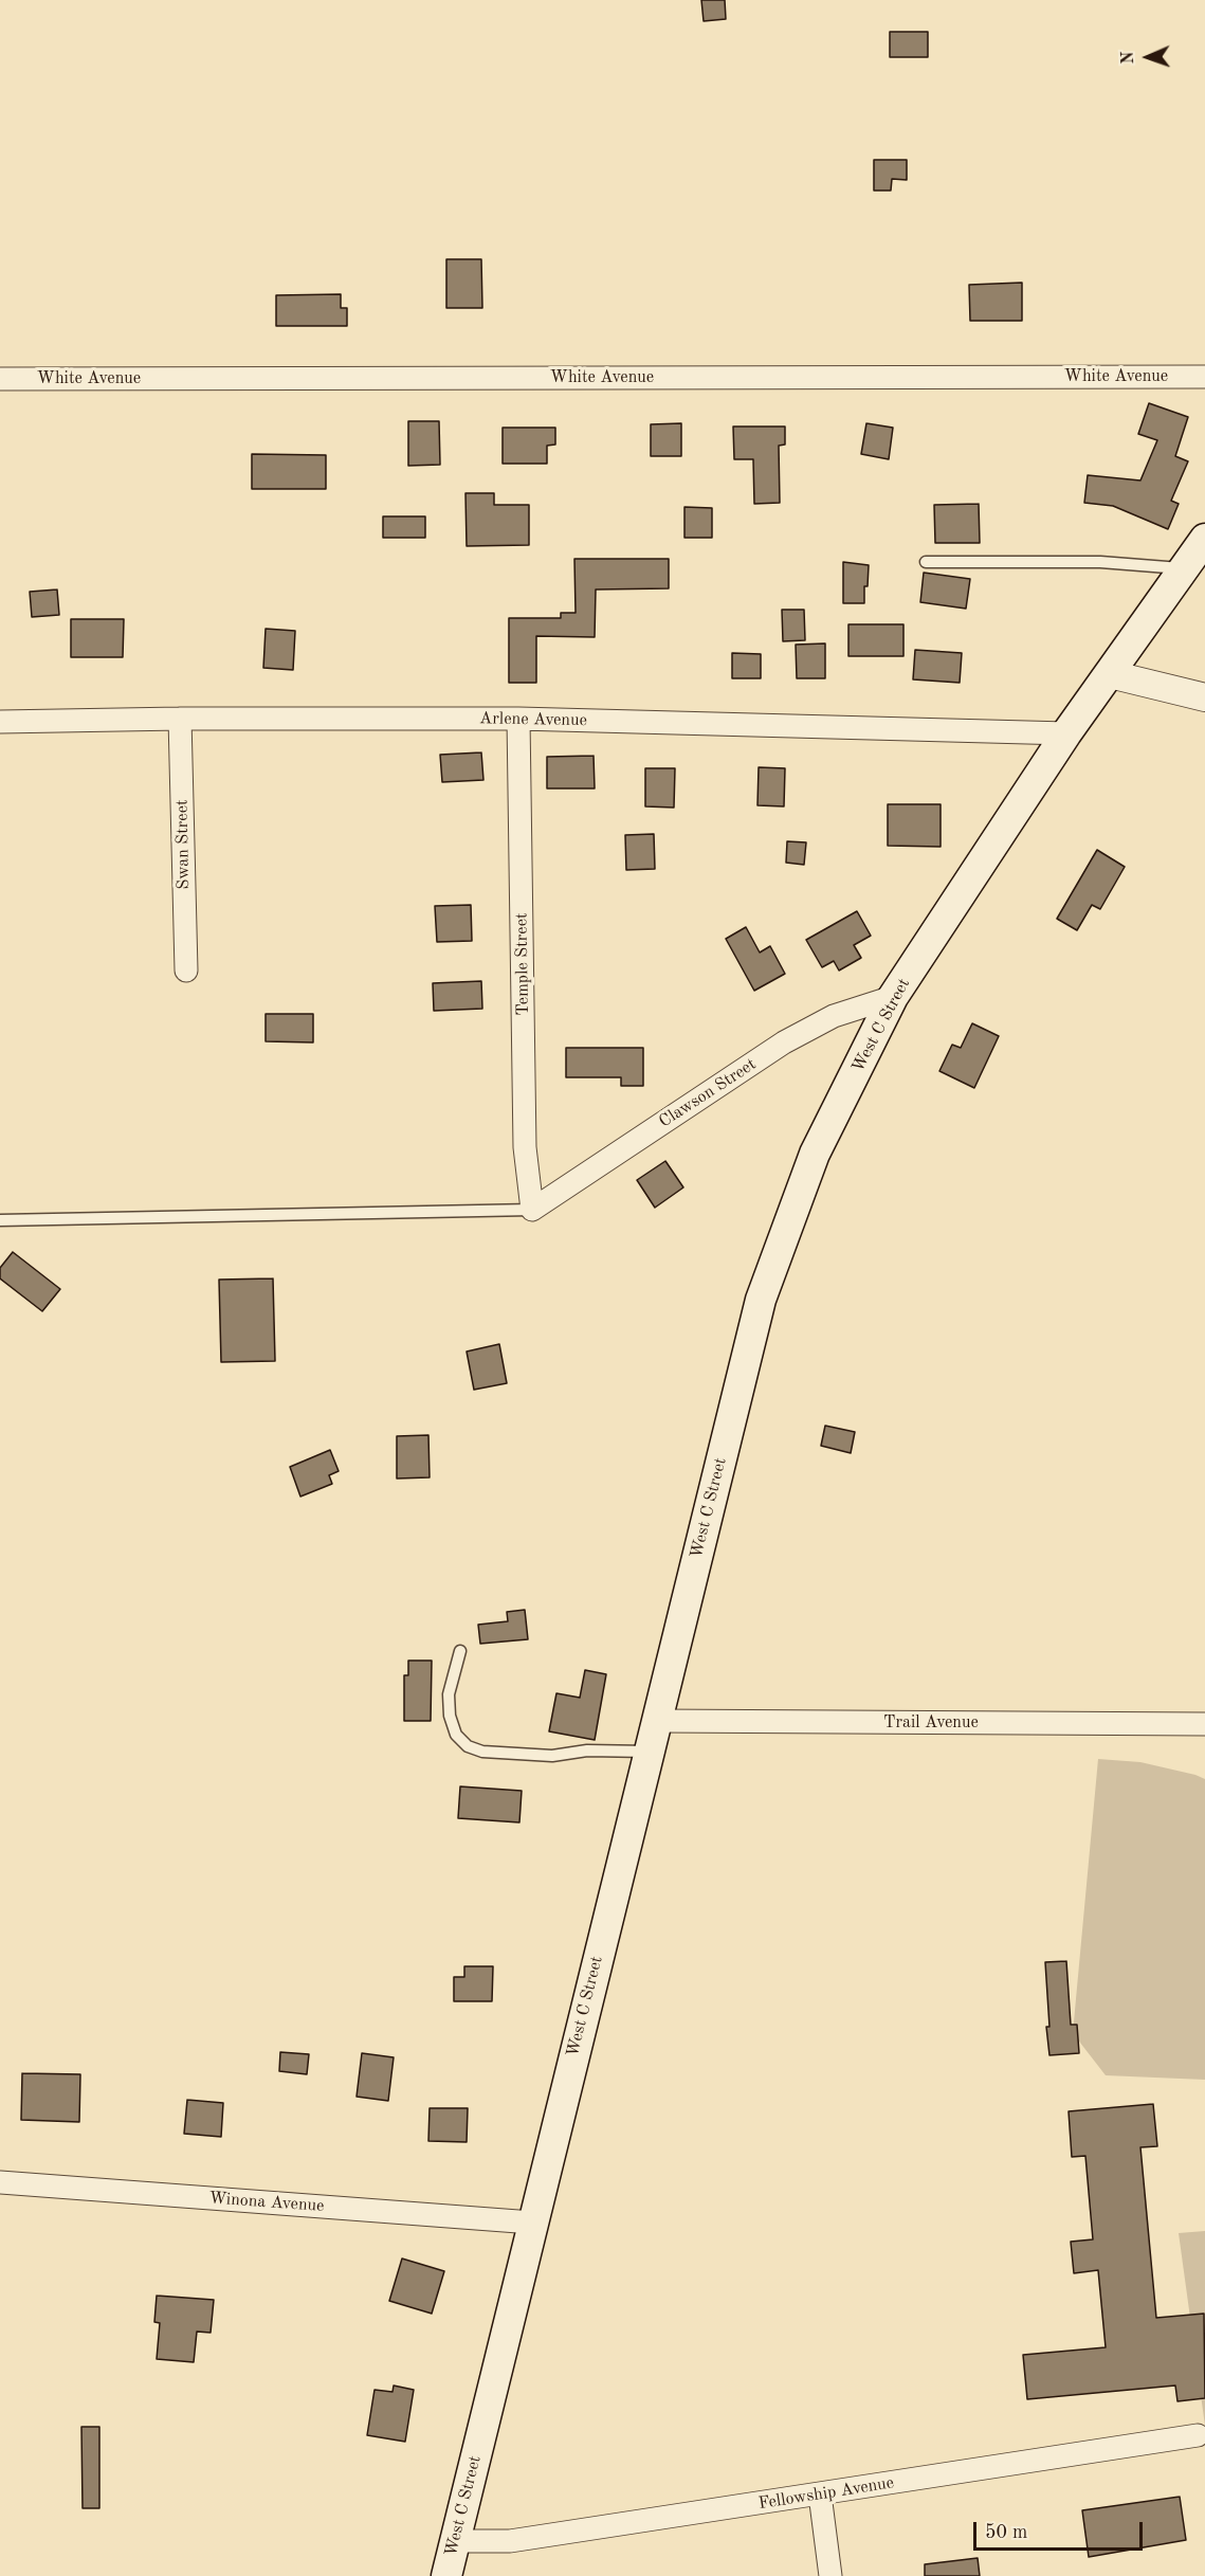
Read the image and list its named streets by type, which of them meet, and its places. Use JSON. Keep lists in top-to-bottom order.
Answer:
{
  "streets": {
    "main road": ["West C Street"],
    "street": [
      "White Avenue",
      "Arlene Avenue",
      "Swan Street",
      "Temple Street",
      "Clawson Street",
      "Trail Avenue",
      "Winona Avenue",
      "Fellowship Avenue"
    ]
  },
  "crossings": [
    ["Arlene Avenue", "Swan Street"],
    ["Arlene Avenue", "Temple Street"],
    ["Arlene Avenue", "West C Street"],
    ["Temple Street", "Clawson Street"],
    ["West C Street", "Clawson Street"],
    ["West C Street", "Trail Avenue"],
    ["West C Street", "Winona Avenue"],
    ["West C Street", "Fellowship Avenue"]
  ],
  "scale_bar": "50 m",
  "north": "left"
}
